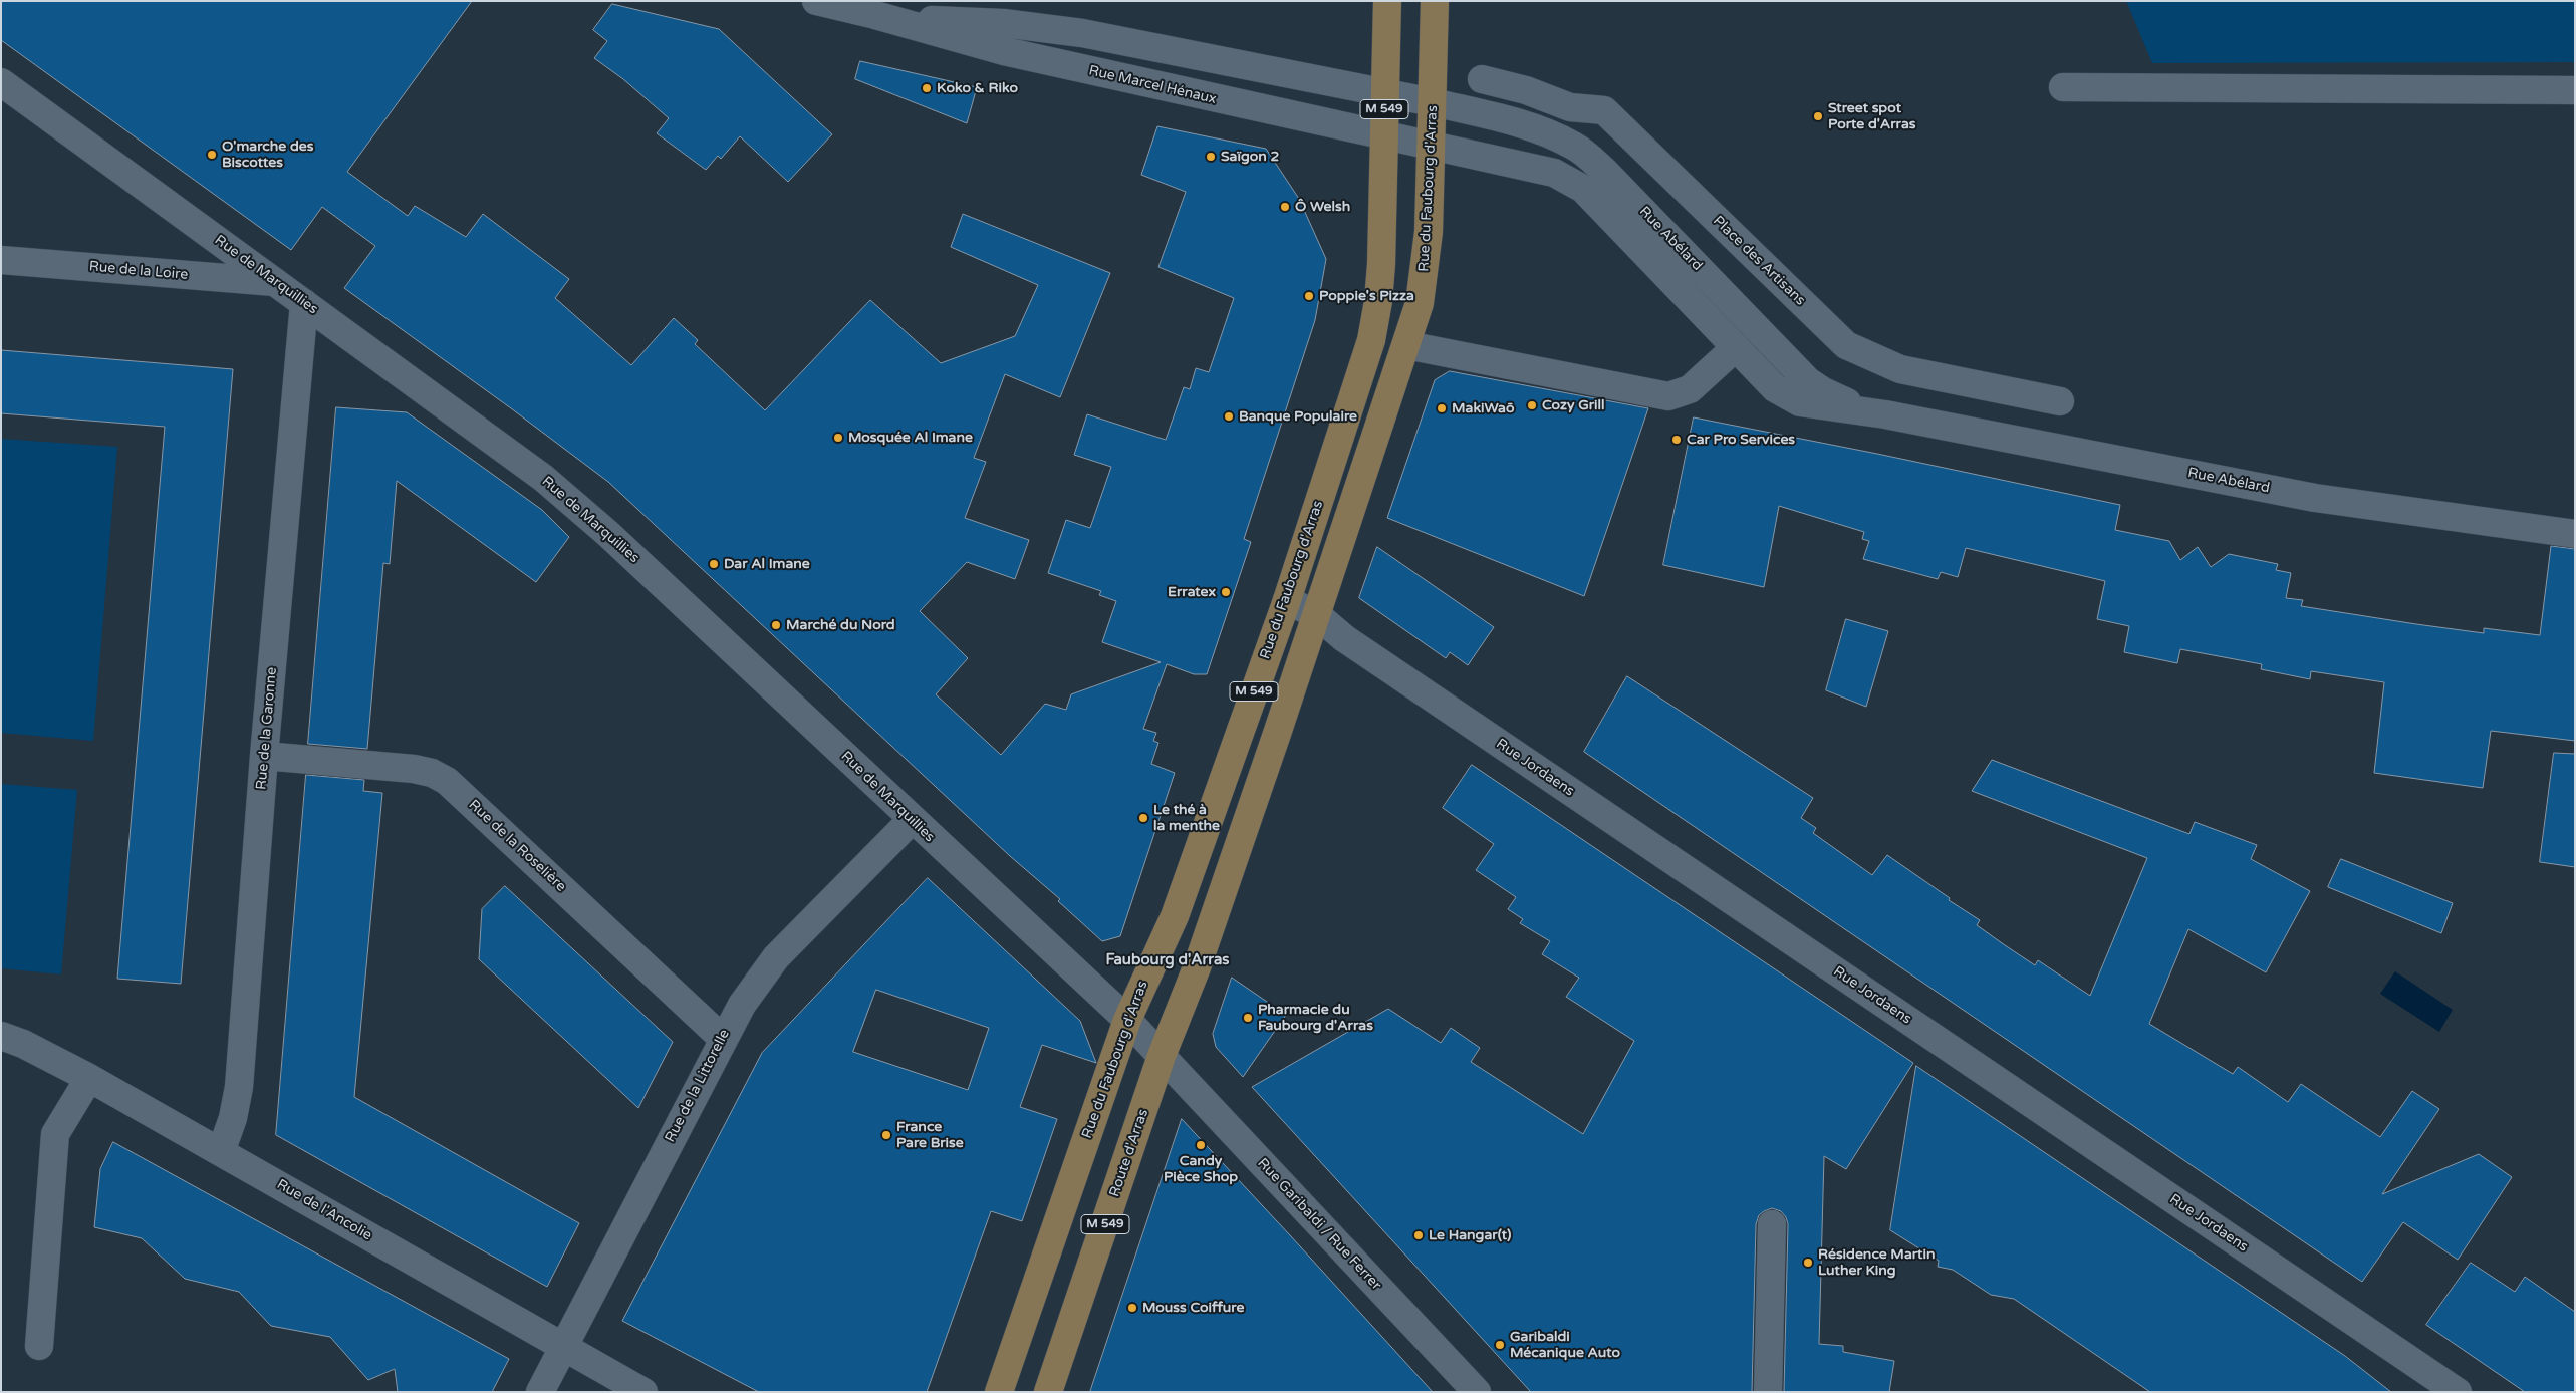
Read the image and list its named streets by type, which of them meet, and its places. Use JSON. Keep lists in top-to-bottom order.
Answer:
{
  "streets": {
    "main road": ["M 549", "Rue du Faubourg d'Arras", "Route d'Arras"],
    "street": [
      "Rue Marcel Hénaux",
      "Rue Abélard",
      "Place des Artisans",
      "Rue de la Loire",
      "Rue de Marquillies",
      "Rue de la Garonne",
      "Rue Jordaens",
      "Rue de la Roselière",
      "Rue de la Littorelle",
      "Rue de l'Ancolie",
      "Rue Garibaldi / Rue Ferrer"
    ]
  },
  "crossings": [
    ["Rue Marcel Hénaux", "Rue du Faubourg d'Arras"],
    ["Rue Marcel Hénaux", "Rue Abélard"],
    ["Rue du Faubourg d'Arras", "Rue Abélard"],
    ["Rue du Faubourg d'Arras", "Rue de Marquillies"],
    ["Rue du Faubourg d'Arras", "Rue Jordaens"],
    ["Rue du Faubourg d'Arras", "Route d'Arras"],
    ["Rue du Faubourg d'Arras", "Rue Garibaldi / Rue Ferrer"],
    ["Rue de la Loire", "Rue de Marquillies"],
    ["Rue de Marquillies", "Rue de la Garonne"],
    ["Rue de Marquillies", "Rue de la Littorelle"],
    ["Rue de Marquillies", "Route d'Arras"],
    ["Rue de Marquillies", "Rue Garibaldi / Rue Ferrer"],
    ["Rue de la Garonne", "Rue de la Roselière"],
    ["Rue de la Garonne", "Rue de l'Ancolie"],
    ["Rue de la Roselière", "Rue de la Littorelle"],
    ["Rue de la Littorelle", "Rue de l'Ancolie"],
    ["Route d'Arras", "Rue Garibaldi / Rue Ferrer"]
  ],
  "districts": ["Faubourg d'Arras"],
  "places": [
    "Koko & Riko",
    "Street spot Porte d'Arras",
    "O'marche des Biscottes",
    "Saïgon 2",
    "Ô Welsh",
    "Poppie's Pizza",
    "Cozy Grill",
    "MakiWaō",
    "Banque Populaire",
    "Mosquée Al Imane",
    "Car Pro Services",
    "Dar Al Imane",
    "Erratex",
    "Marché du Nord",
    "Le thé à la menthe",
    "Pharmacie du Faubourg d'Arras",
    "France Pare Brise",
    "Candy Pièce Shop",
    "Le Hangar(t)",
    "Résidence Martin Luther King",
    "Mouss Coiffure",
    "Garibaldi Mécanique Auto"
  ]
}
